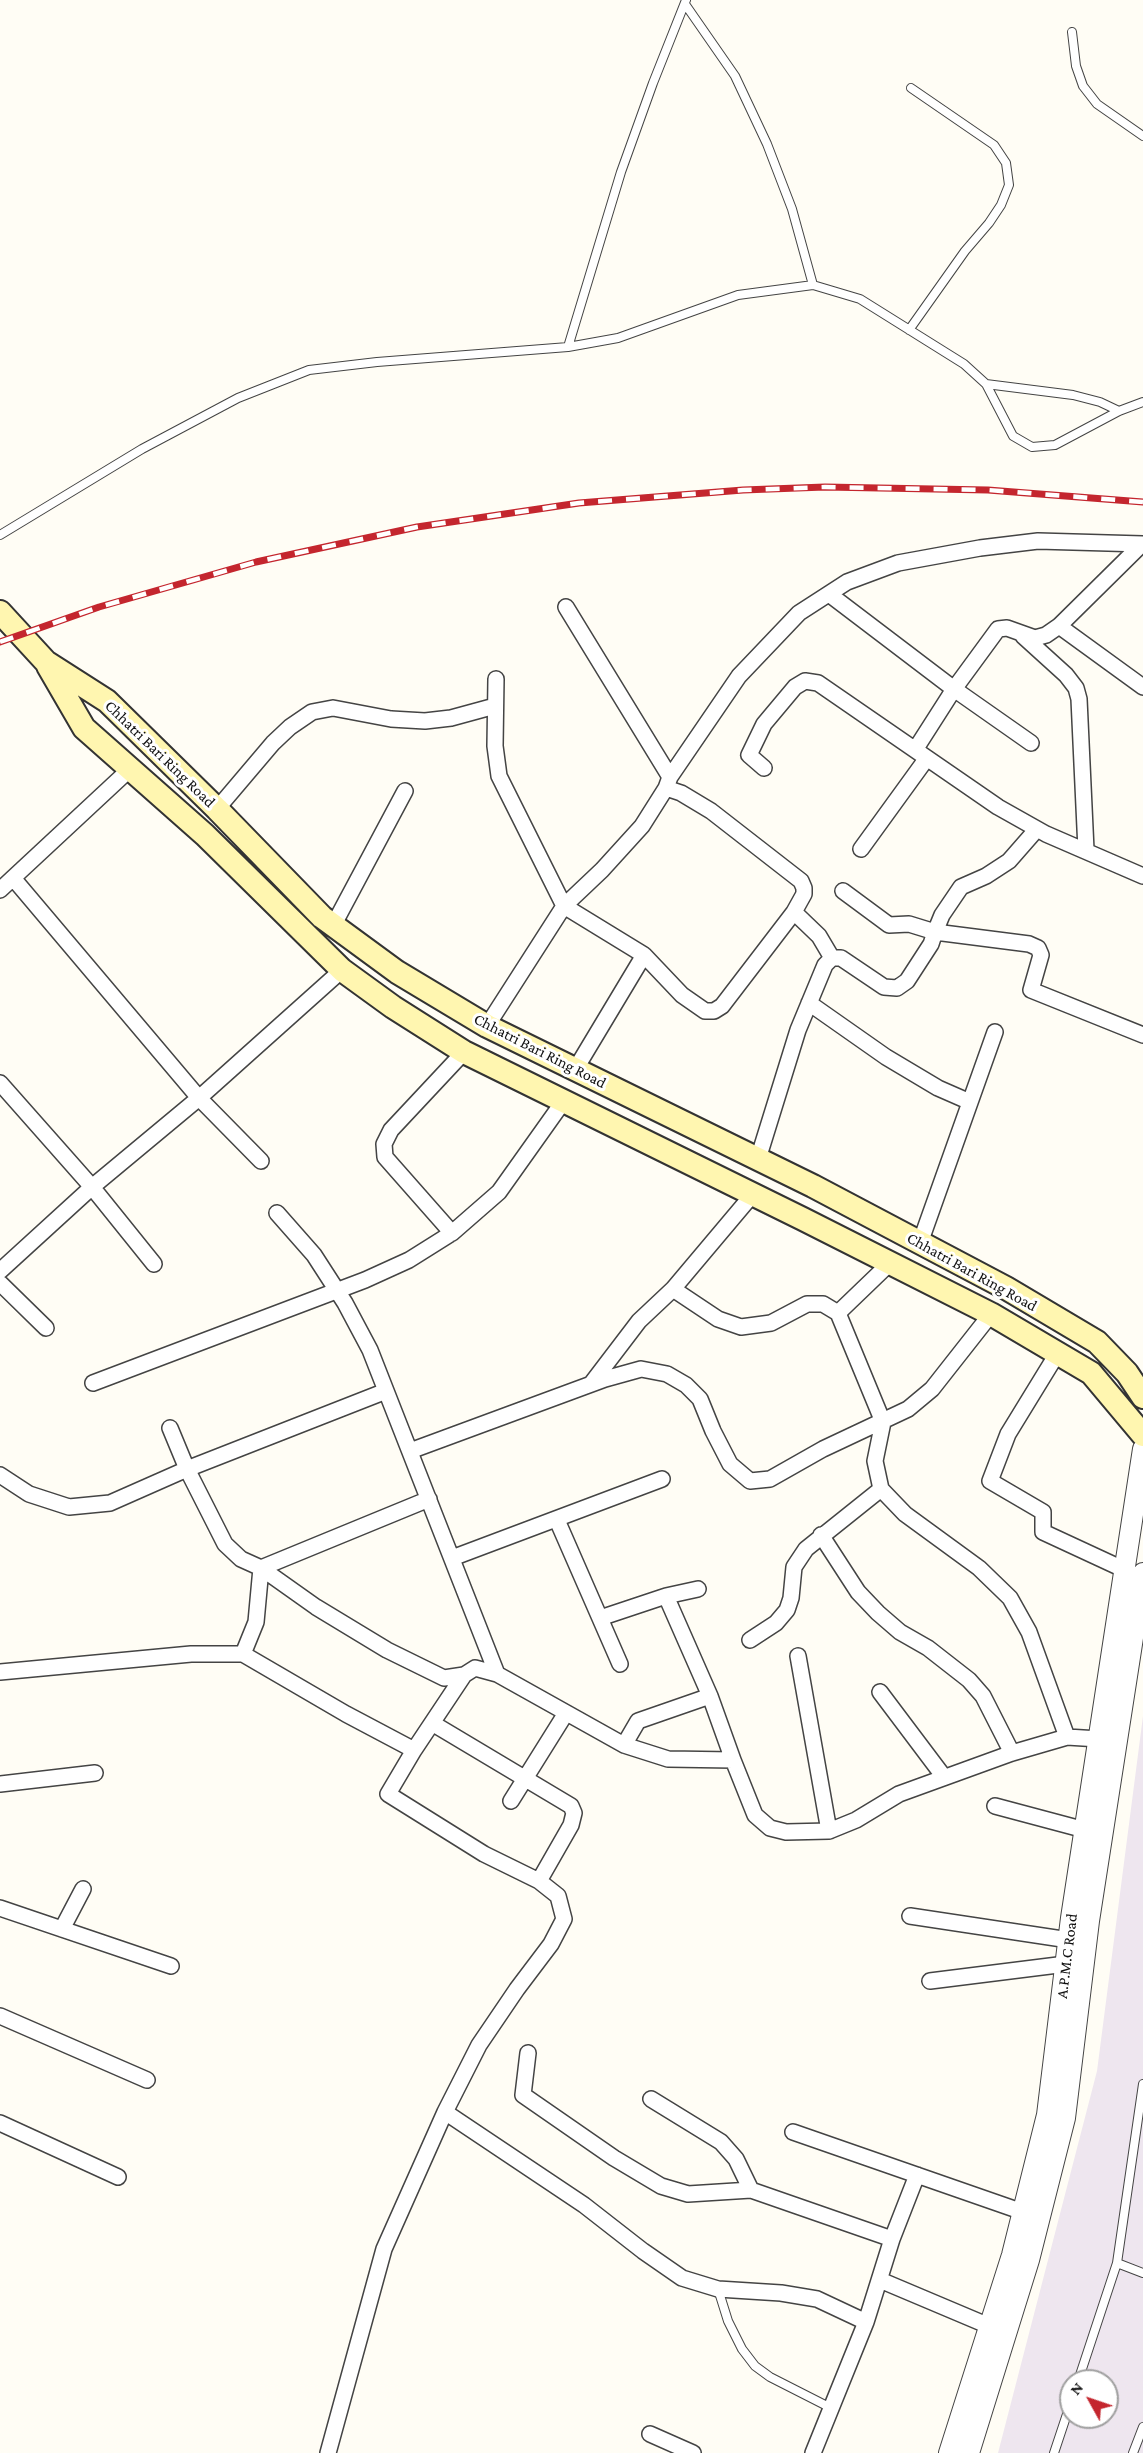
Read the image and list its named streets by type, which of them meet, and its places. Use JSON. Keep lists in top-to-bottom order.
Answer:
{
  "streets": {
    "main road": ["Chhatri Bari Ring Road"],
    "street": ["A.P.M.C Road"]
  },
  "north": "top left"
}
